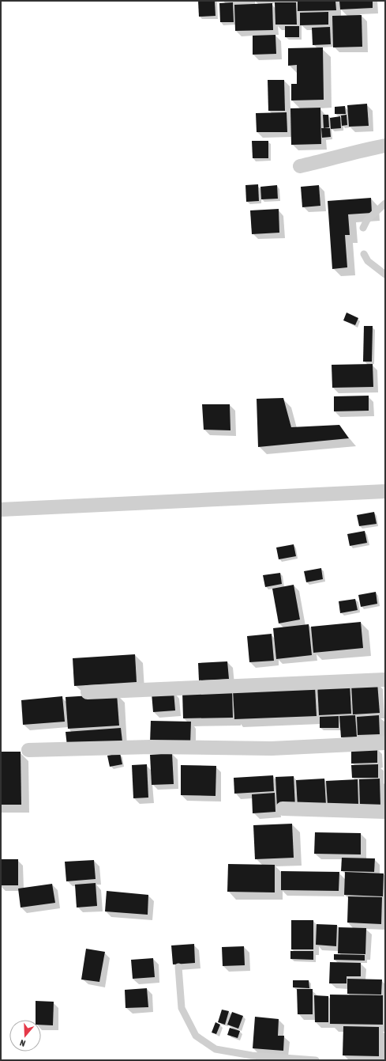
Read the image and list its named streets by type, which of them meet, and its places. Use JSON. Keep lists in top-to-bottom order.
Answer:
{
  "north": "bottom"
}
